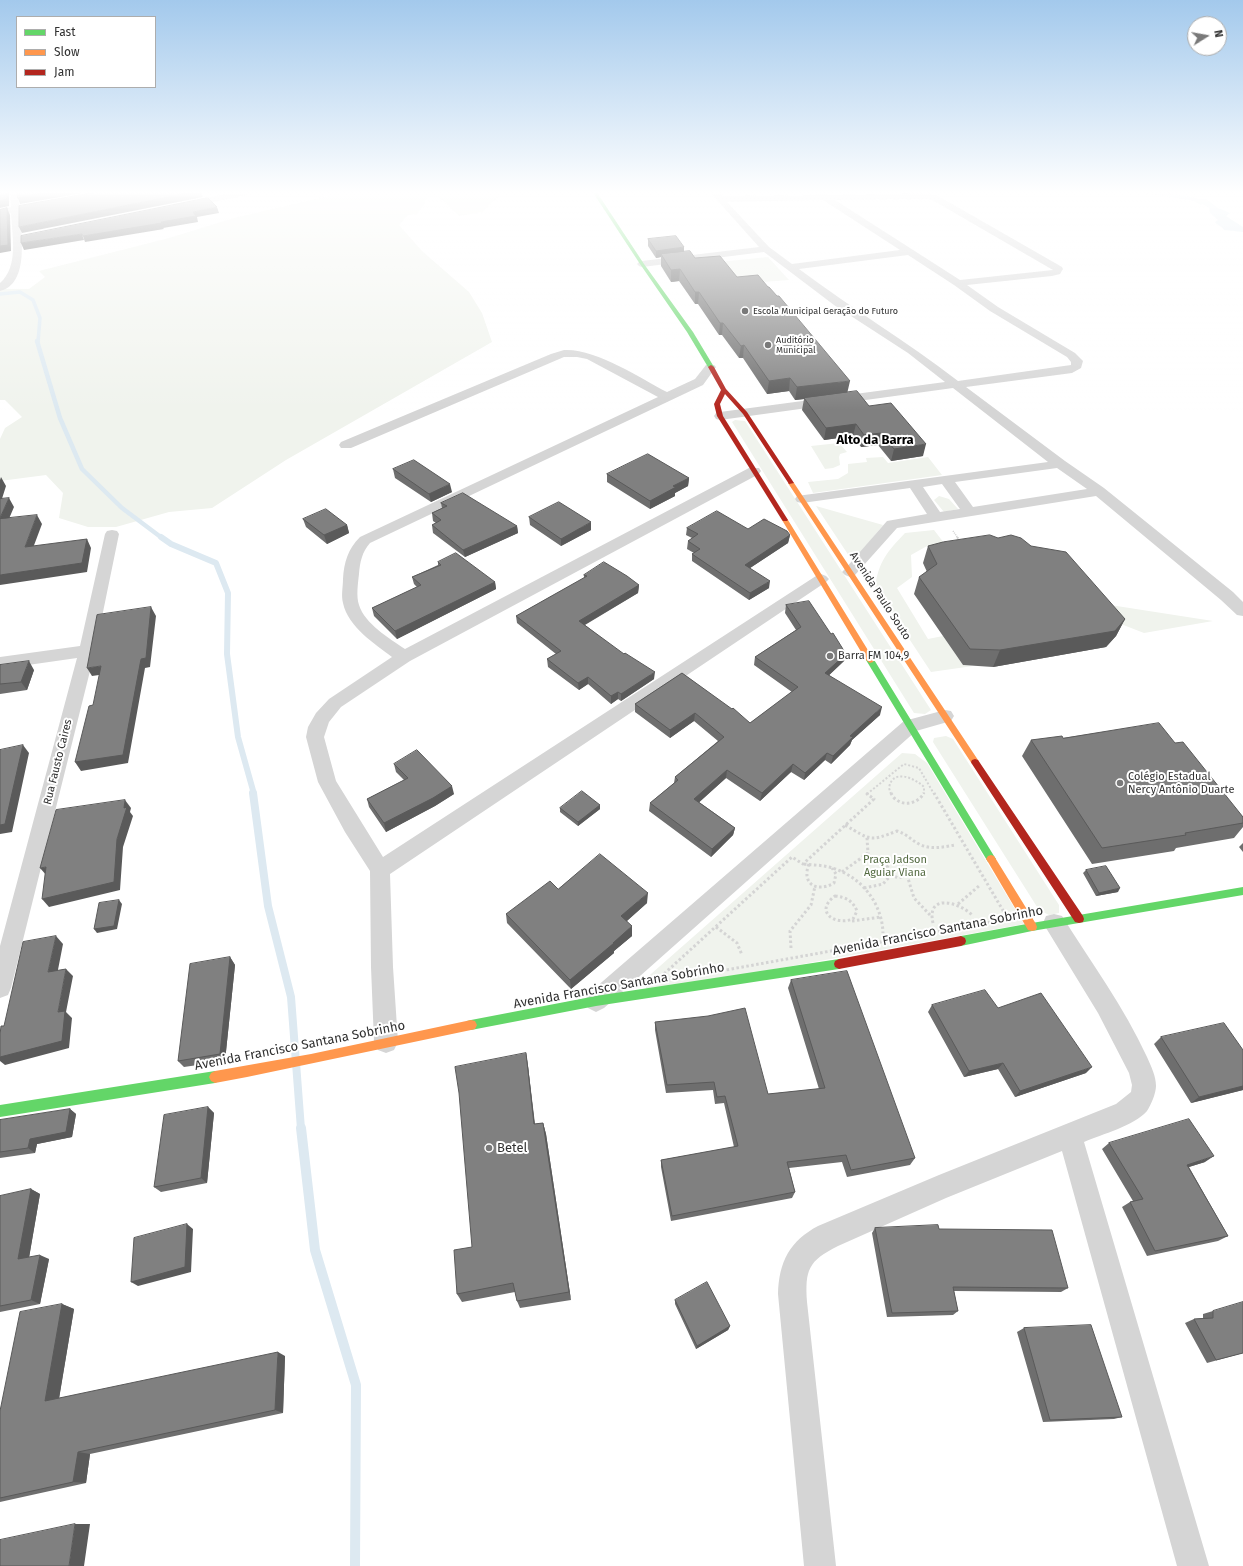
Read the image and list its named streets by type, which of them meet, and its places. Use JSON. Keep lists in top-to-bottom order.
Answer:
{
  "streets": {
    "street": ["Avenida Paulo Souto", "Rua Fausto Caires", "Avenida Francisco Santana Sobrinho"]
  },
  "crossings": [
    ["Avenida Paulo Souto", "Avenida Francisco Santana Sobrinho"]
  ],
  "districts": ["Alto da Barra"],
  "parks": ["Praça Jadson Aguiar Viana"],
  "places": [
    "Escola Municipal Geração do Futuro",
    "Auditório Municipal",
    "Barra FM 104,9",
    "Colégio Estadual Nercy Antônio Duarte",
    "Betel"
  ],
  "legend": ["Fast", "Slow", "Jam"],
  "north": "right"
}
